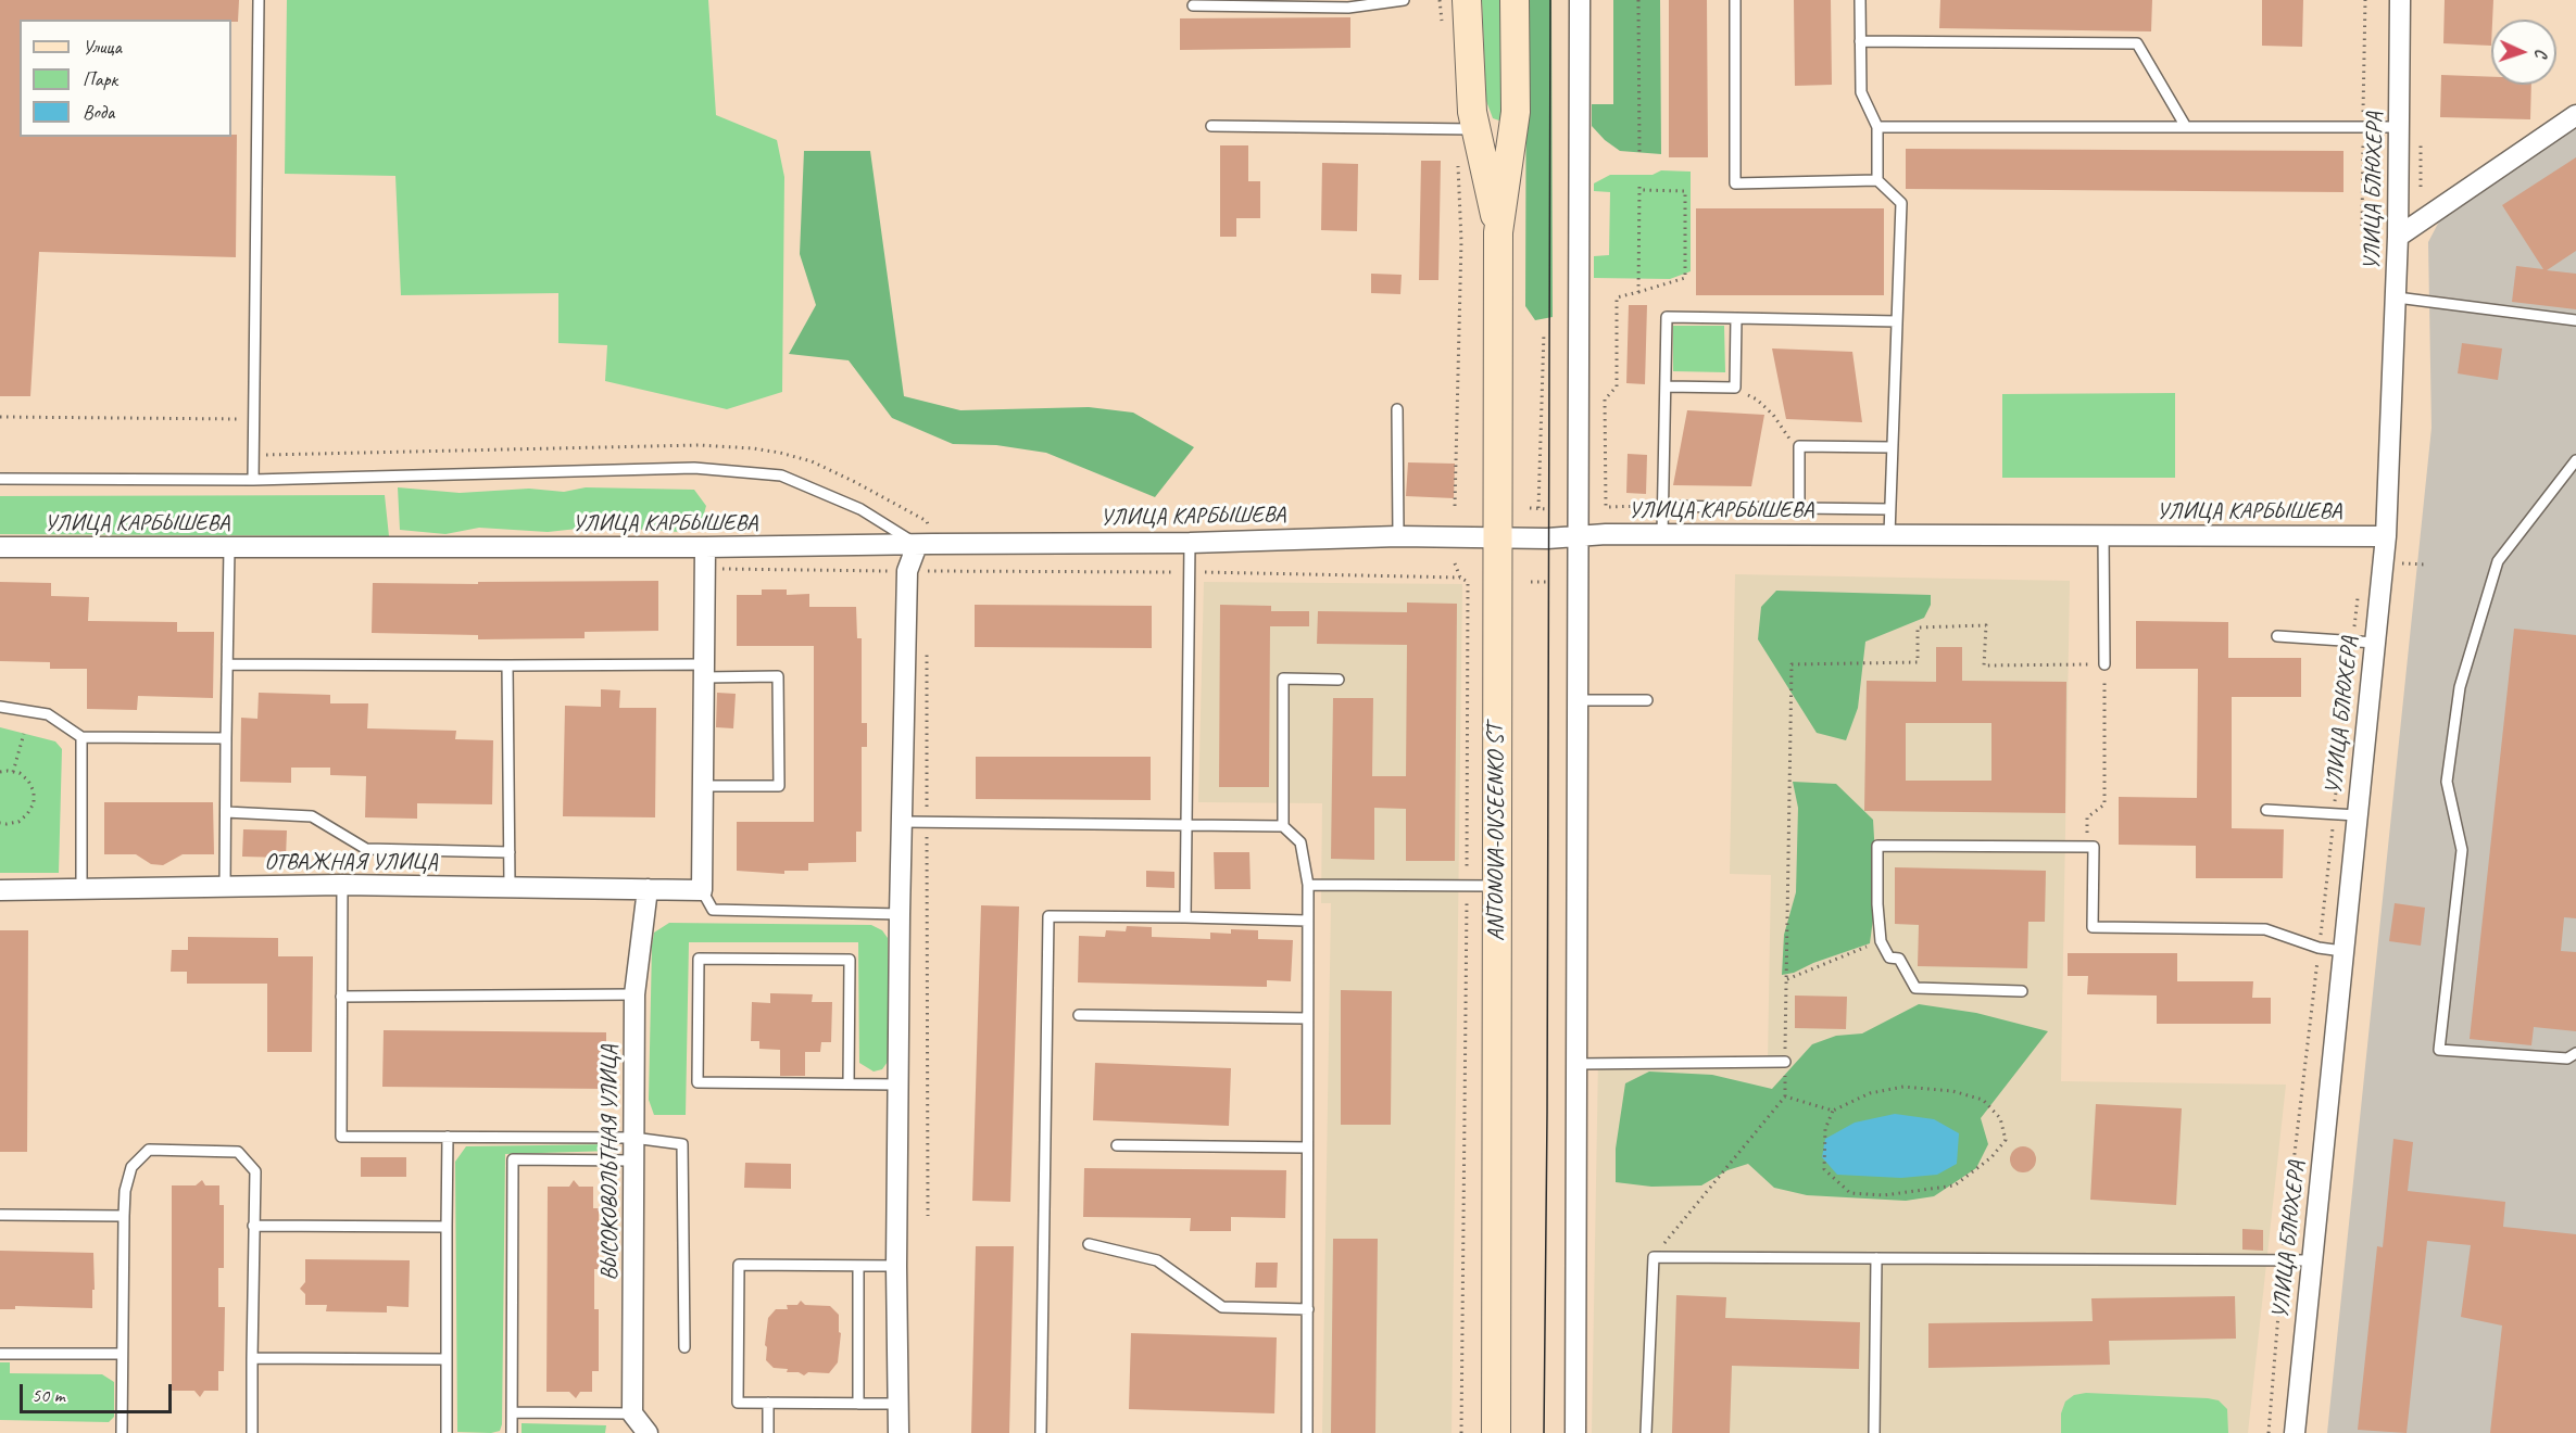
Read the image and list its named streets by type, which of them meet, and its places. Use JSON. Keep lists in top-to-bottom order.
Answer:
{
  "streets": {
    "main road": ["ANTONOVA-OVSEENKO ST"],
    "street": [
      "УЛИЦА БЛЮХЕРА",
      "УЛИЦА КАРБЫШЕВА",
      "ОТВАЖНАЯ УЛИЦА",
      "ВЫСОКОВОЛЬТНАЯ УЛИЦА"
    ]
  },
  "crossings": [
    ["УЛИЦА БЛЮХЕРА", "УЛИЦА КАРБЫШЕВА"],
    ["УЛИЦА КАРБЫШЕВА", "ANTONOVA-OVSEENKO ST"],
    ["ОТВАЖНАЯ УЛИЦА", "ВЫСОКОВОЛЬТНАЯ УЛИЦА"]
  ],
  "legend": ["Улица", "Парк", "Вода"],
  "scale_bar": "50 m",
  "north": "right"
}
